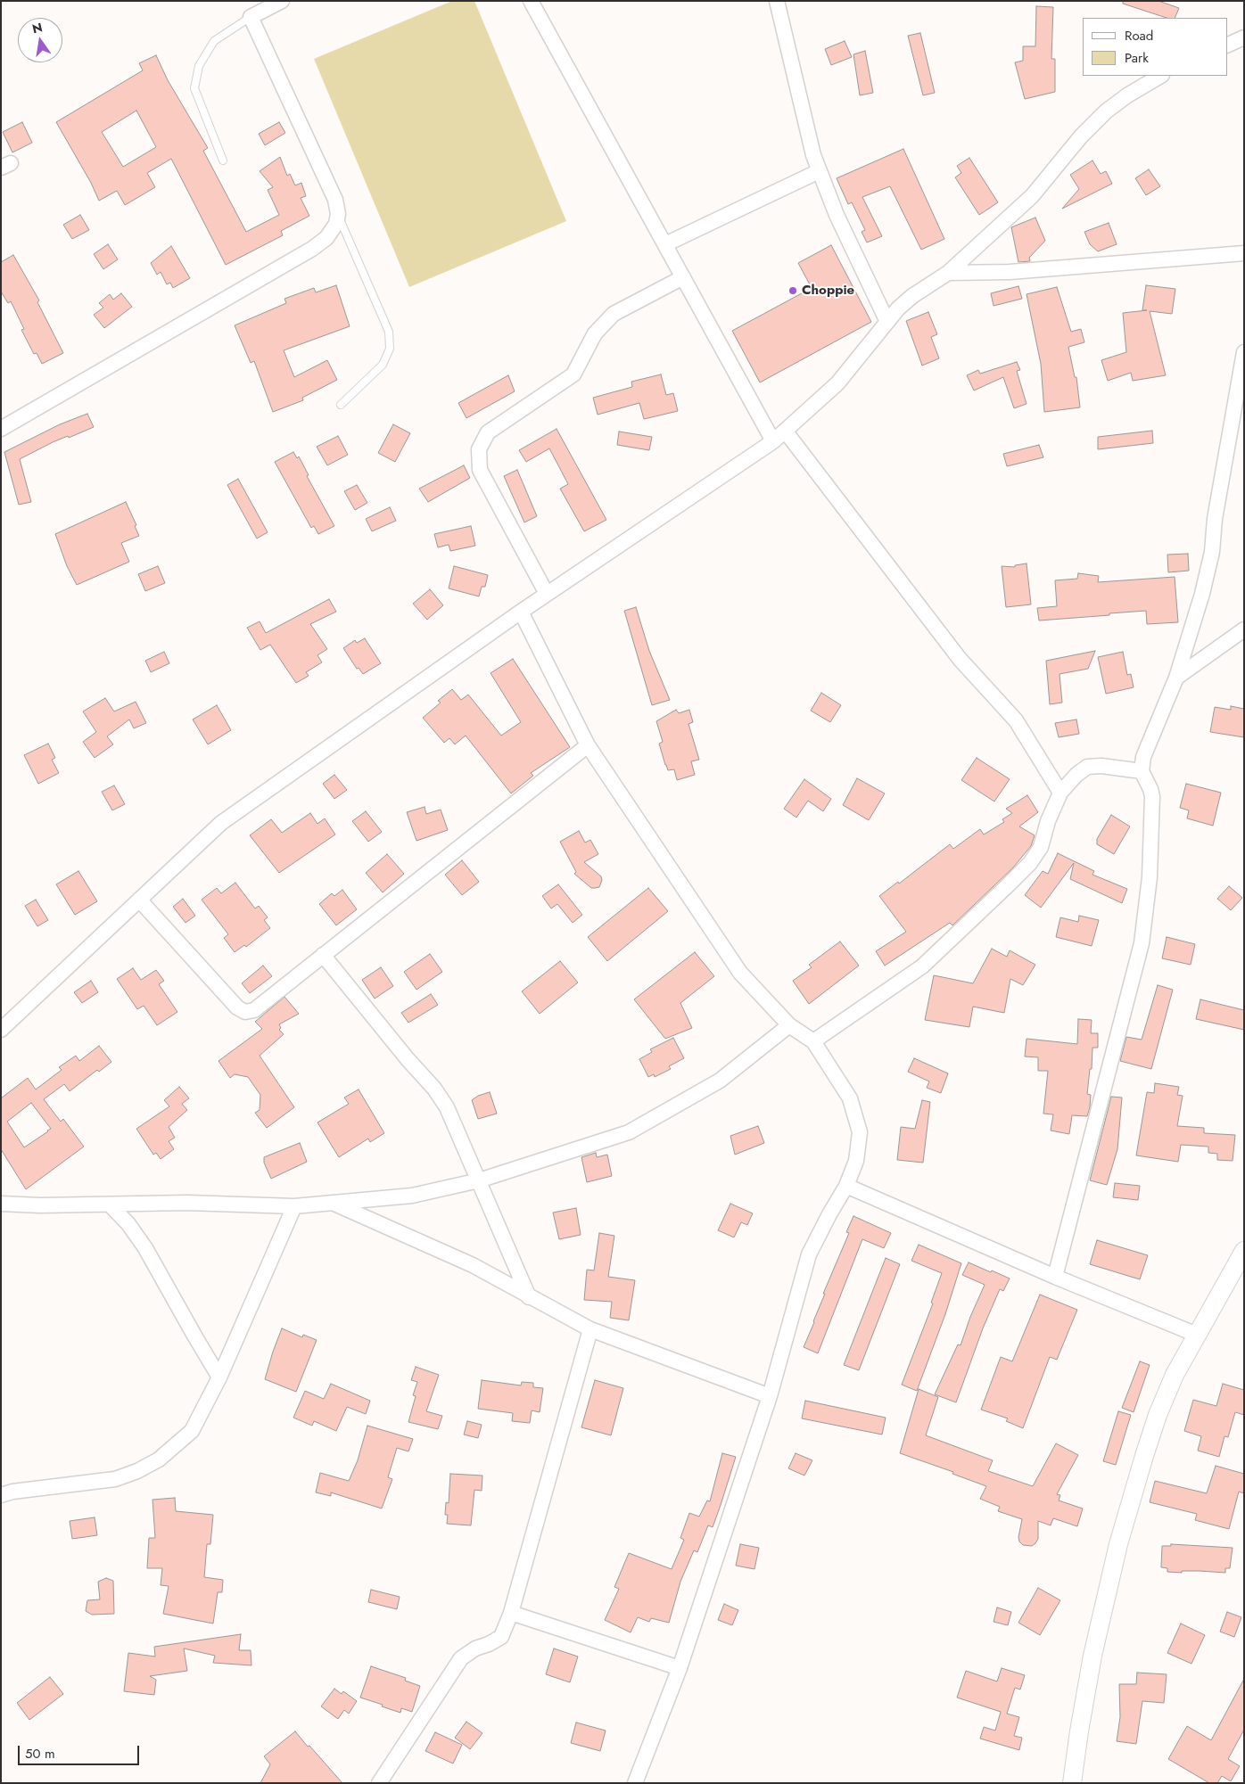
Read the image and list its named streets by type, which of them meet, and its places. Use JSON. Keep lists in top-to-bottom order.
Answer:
{
  "places": ["Choppie"],
  "legend": ["Road", "Park"],
  "scale_bar": "50 m",
  "north": "top"
}
